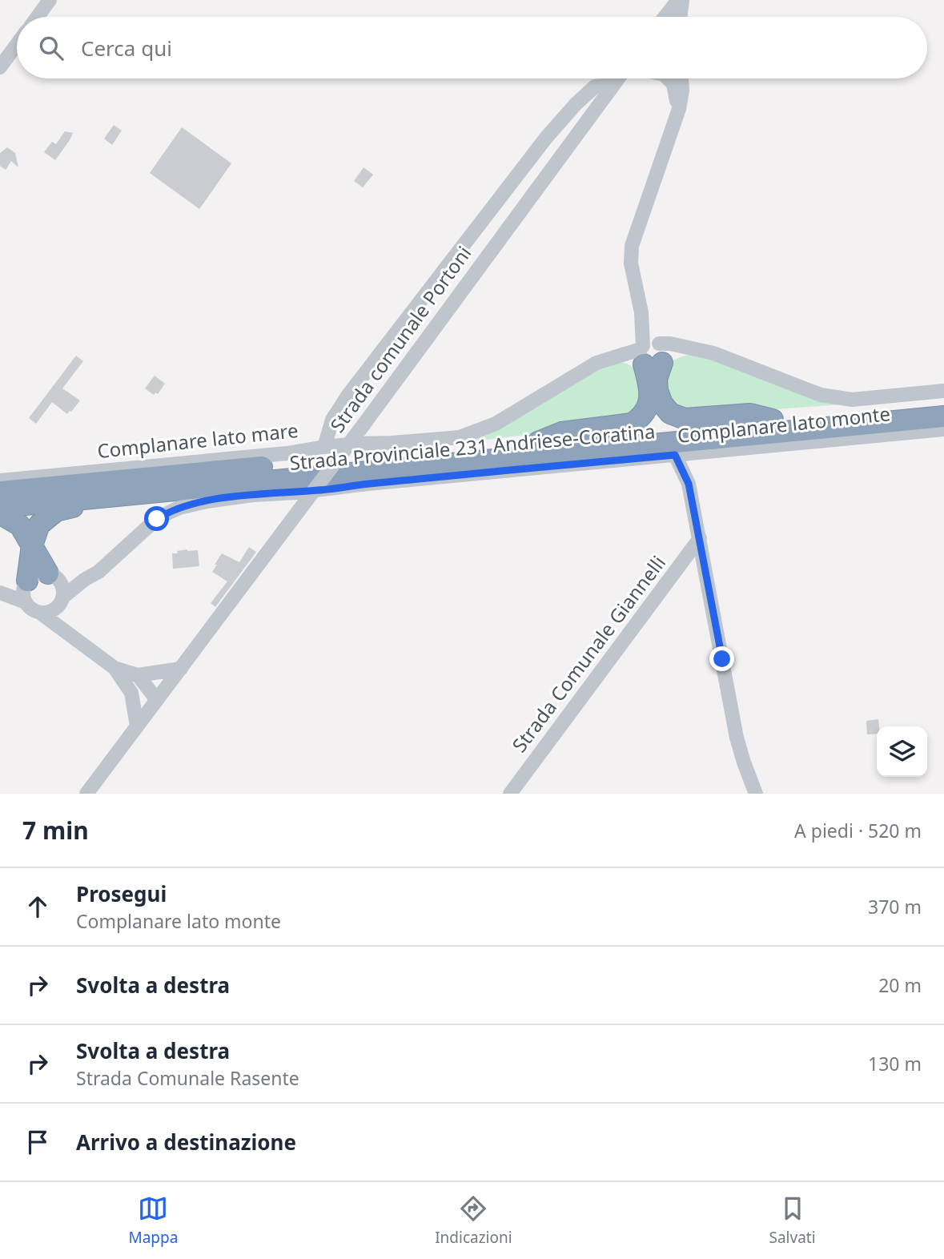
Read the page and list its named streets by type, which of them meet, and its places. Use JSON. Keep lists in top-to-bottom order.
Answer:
{
  "streets": {
    "highway": ["Strada Provinciale 231 Andriese-Coratina"],
    "street": [
      "Strada comunale Portoni",
      "Complanare lato monte",
      "Complanare lato mare",
      "Strada Comunale Giannelli"
    ]
  },
  "page": {
    "search": "Cerca qui",
    "heading": ["7 min", "A piedi · 520 m"],
    "list": [
      ["Prosegui", "Complanare lato monte", "370 m"],
      ["Svolta a destra", "20 m"],
      ["Svolta a destra", "Strada Comunale Rasente", "130 m"],
      "Arrivo a destinazione"
    ],
    "nav": ["Mappa", "Indicazioni", "Salvati"]
  }
}
